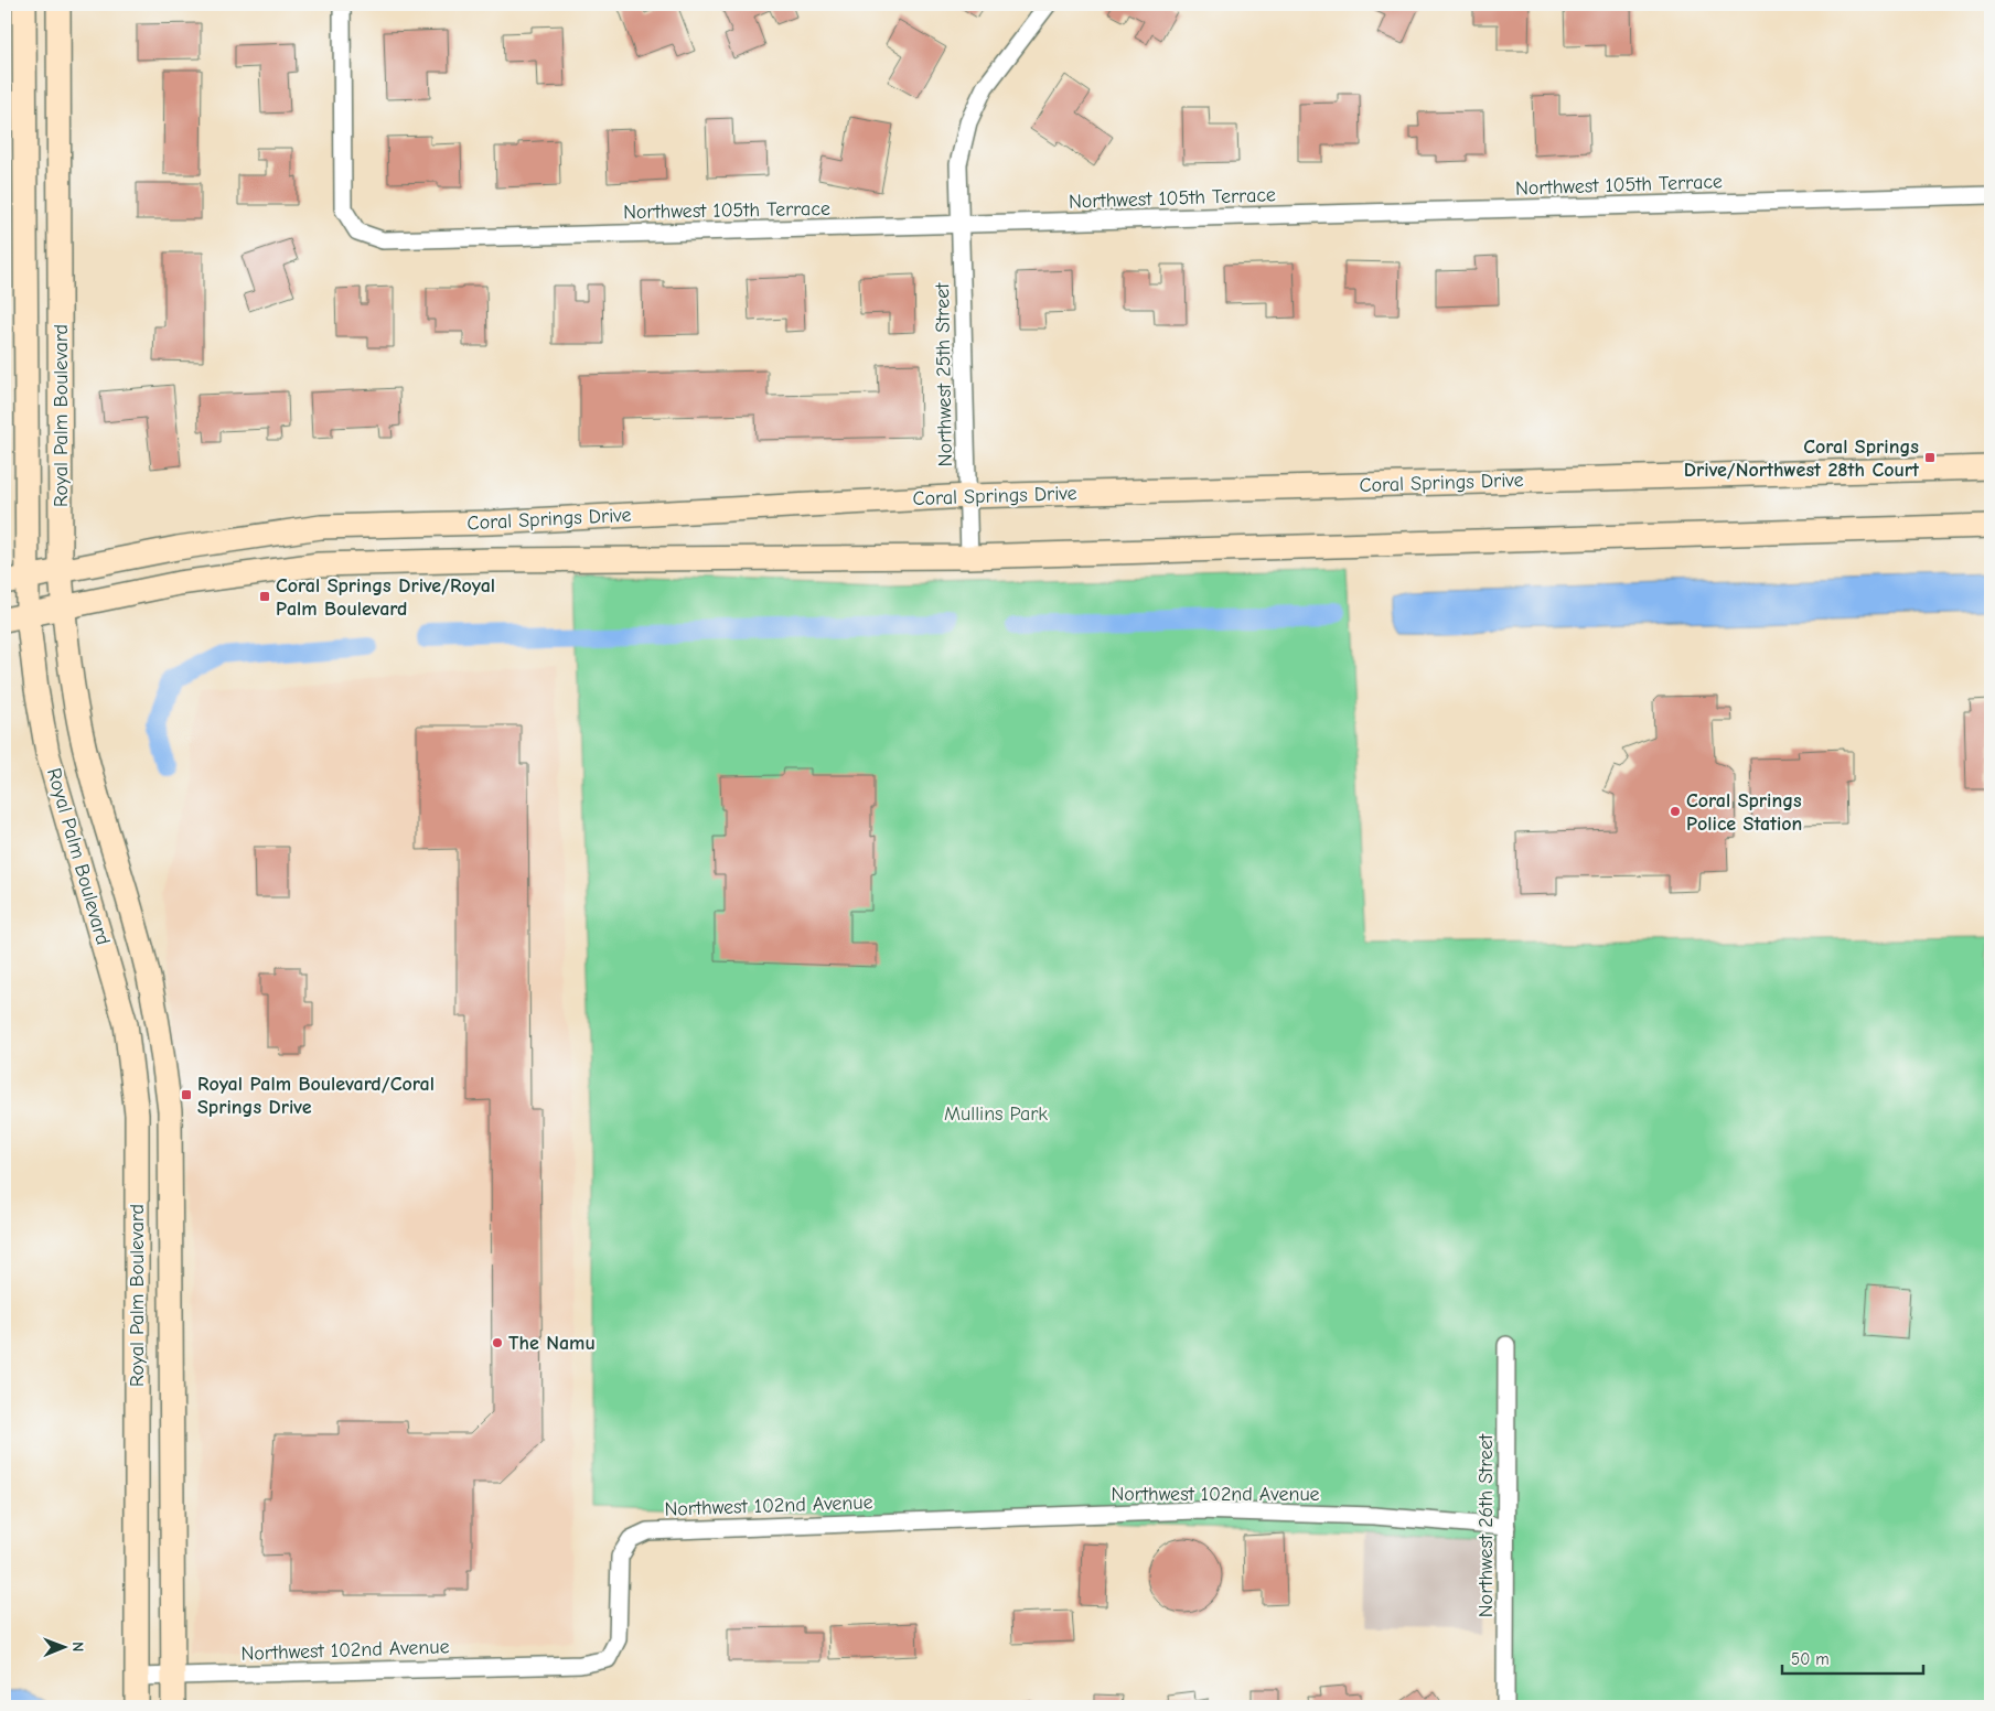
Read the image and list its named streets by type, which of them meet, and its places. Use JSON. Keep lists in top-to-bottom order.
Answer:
{
  "streets": {
    "main road": ["Royal Palm Boulevard", "Coral Springs Drive"],
    "street": [
      "Northwest 105th Terrace",
      "Northwest 25th Street",
      "Northwest 102nd Avenue",
      "Northwest 26th Street"
    ]
  },
  "crossings": [
    ["Northwest 105th Terrace", "Northwest 25th Street"],
    ["Northwest 25th Street", "Coral Springs Drive"],
    ["Royal Palm Boulevard", "Coral Springs Drive"],
    ["Royal Palm Boulevard", "Northwest 102nd Avenue"],
    ["Northwest 102nd Avenue", "Northwest 26th Street"]
  ],
  "parks": ["Mullins Park"],
  "places": {
    "transit": ["Coral Springs Drive/Northwest 28th Court", "Coral Springs Drive/Royal Palm Boulevard", "Royal Palm Boulevard/Coral Springs Drive"],
    "other": ["Coral Springs Police Station", "The Namu"]
  },
  "scale_bar": "50 m",
  "north": "right"
}
